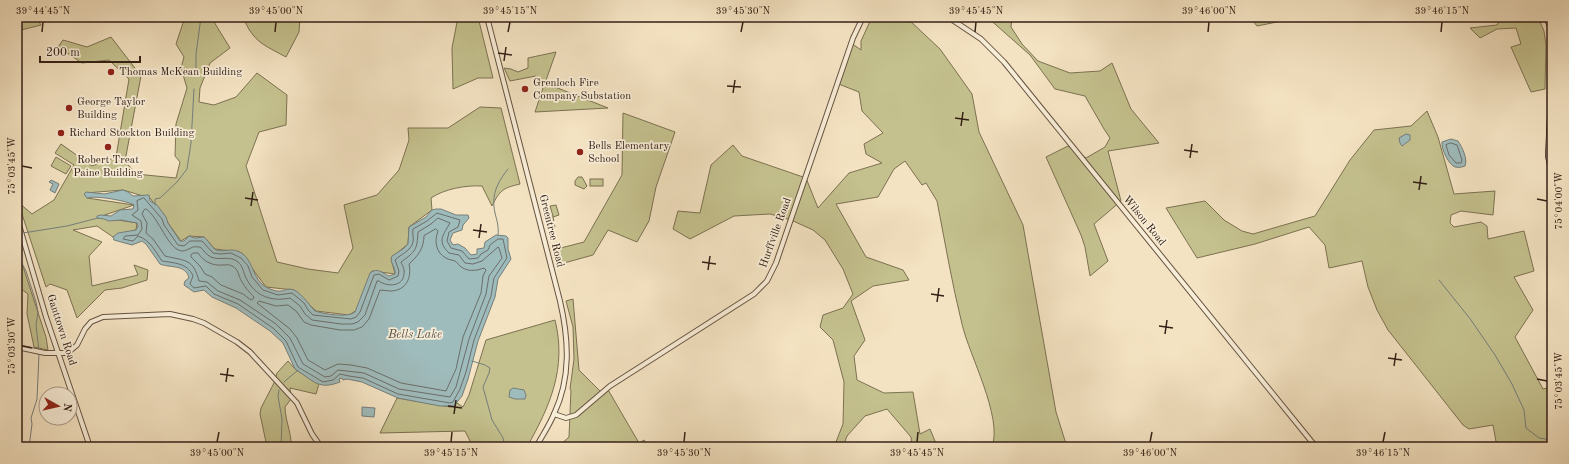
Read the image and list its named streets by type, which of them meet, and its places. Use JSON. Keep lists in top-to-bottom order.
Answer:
{
  "streets": {
    "street": [
      "Wilson Road",
      "Greentree Road",
      "Hurffville Road",
      "Ganttown Road"
    ]
  },
  "crossings": [
    ["Greentree Road", "Hurffville Road"]
  ],
  "water": ["Bells Lake"],
  "places": [
    "Thomas McKean Building",
    "Grenloch Fire Company Substation",
    "George Taylor Building",
    "Richard Stockton Building",
    "Robert Treat Paine Building",
    "Bells Elementary School"
  ],
  "scale_bar": "200 m",
  "north": "right",
  "coordinates": [
    "39°44'45\"N",
    "39°45'00\"N",
    "39°45'15\"N",
    "39°45'30\"N",
    "39°45'45\"N",
    "39°46'00\"N",
    "39°46'15\"N",
    "75°03'45\"W",
    "75°04'00\"W",
    "75°03'30\"W"
  ]
}
